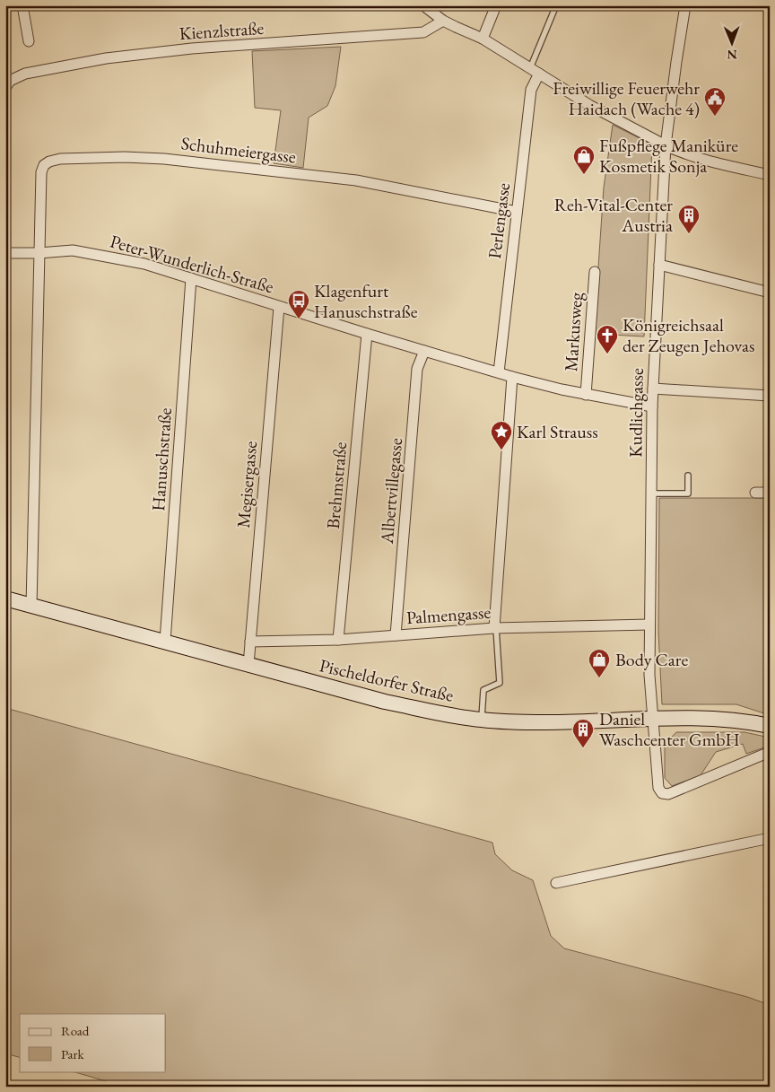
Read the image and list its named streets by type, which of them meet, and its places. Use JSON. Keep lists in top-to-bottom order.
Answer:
{
  "streets": {
    "main road": ["Pischeldorfer Straße"],
    "street": [
      "Kienzlstraße",
      "Schuhmeiergasse",
      "Perlengasse",
      "Peter-Wunderlich-Straße",
      "Markusweg",
      "Kudlichgasse",
      "Hanuschstraße",
      "Megisergasse",
      "Brehmstraße",
      "Albertvillegasse",
      "Palmengasse"
    ]
  },
  "crossings": [
    ["Schuhmeiergasse", "Perlengasse"],
    ["Schuhmeiergasse", "Peter-Wunderlich-Straße"],
    ["Schuhmeiergasse", "Pischeldorfer Straße"],
    ["Perlengasse", "Peter-Wunderlich-Straße"],
    ["Peter-Wunderlich-Straße", "Markusweg"],
    ["Peter-Wunderlich-Straße", "Kudlichgasse"],
    ["Peter-Wunderlich-Straße", "Hanuschstraße"],
    ["Peter-Wunderlich-Straße", "Megisergasse"],
    ["Peter-Wunderlich-Straße", "Brehmstraße"],
    ["Peter-Wunderlich-Straße", "Albertvillegasse"],
    ["Kudlichgasse", "Palmengasse"],
    ["Kudlichgasse", "Pischeldorfer Straße"],
    ["Hanuschstraße", "Pischeldorfer Straße"],
    ["Megisergasse", "Palmengasse"],
    ["Megisergasse", "Pischeldorfer Straße"],
    ["Brehmstraße", "Palmengasse"],
    ["Albertvillegasse", "Palmengasse"]
  ],
  "places": {
    "public building": ["Freiwillige Feuerwehr Haidach (Wache 4)"],
    "shop": ["Fußpflege Maniküre Kosmetik Sonja", "Body Care"],
    "building": ["Reh-Vital-Center Austria", "Daniel Waschcenter GmbH"],
    "bus stop": ["Klagenfurt Hanuschstraße"],
    "church": ["Königreichsaal der Zeugen Jehovas"],
    "place": ["Karl Strauss"]
  },
  "legend": ["Road", "Park"],
  "north": "bottom"
}
